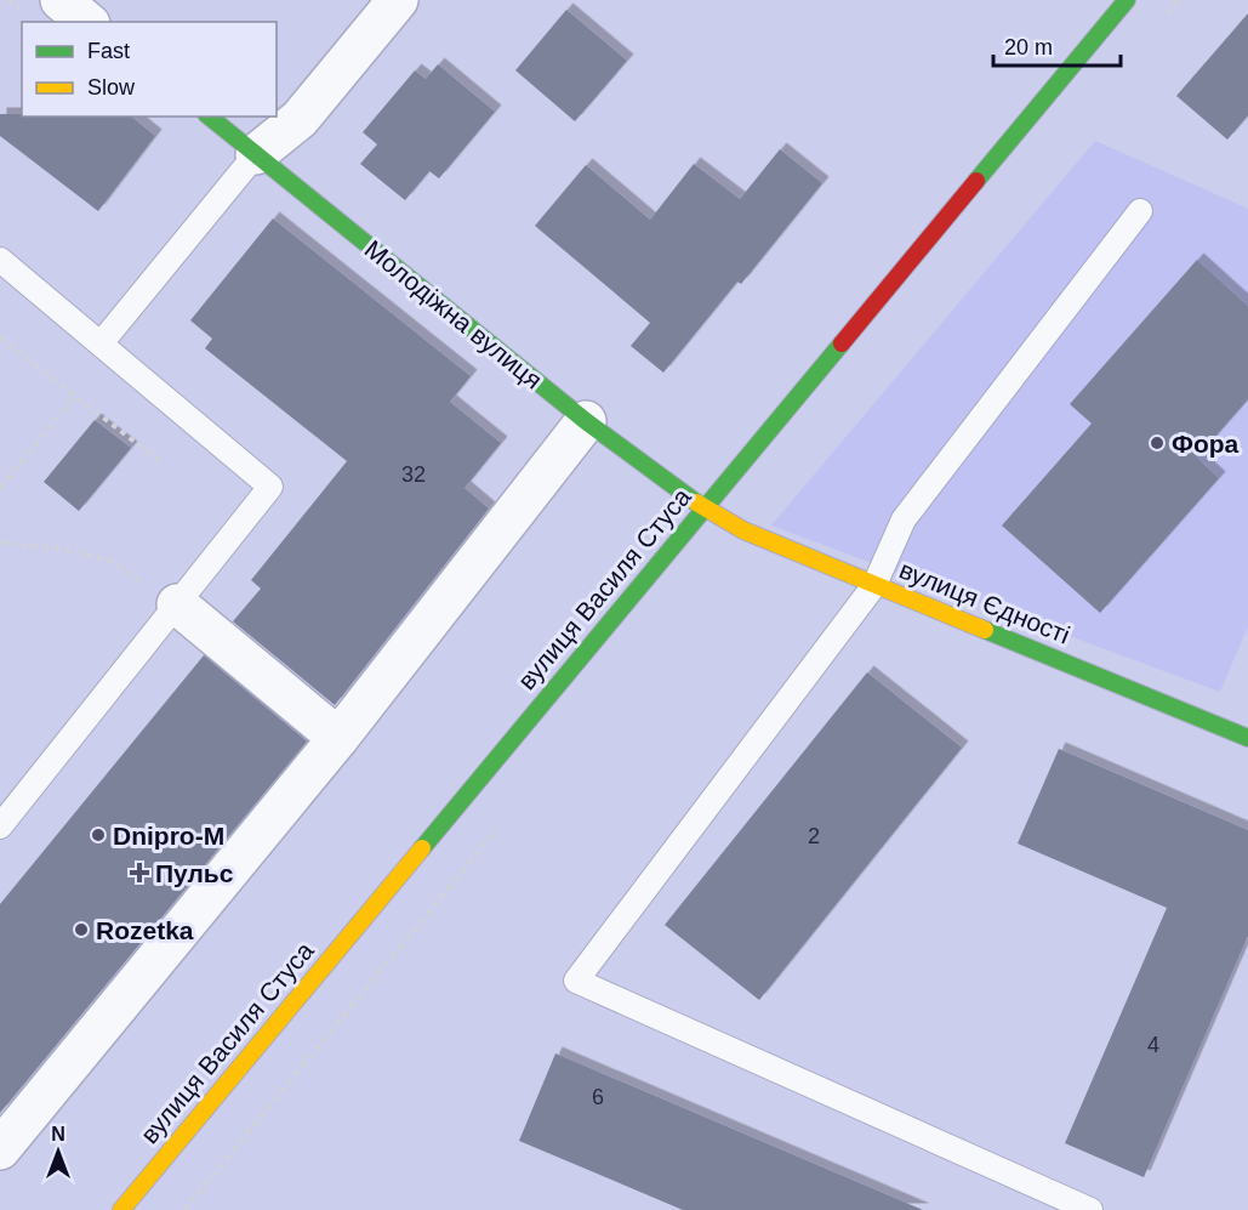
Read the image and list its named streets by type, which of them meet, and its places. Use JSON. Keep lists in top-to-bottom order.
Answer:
{
  "streets": {
    "main road": ["Молодіжна вулиця", "вулиця Василя Стуса", "вулиця Єдності"]
  },
  "crossings": [
    ["Молодіжна вулиця", "вулиця Василя Стуса"],
    ["Молодіжна вулиця", "вулиця Єдності"],
    ["вулиця Василя Стуса", "вулиця Єдності"]
  ],
  "places": {
    "other": ["Фора", "Dnipro-M", "Rozetka"],
    "health": ["Пульс"]
  },
  "house_numbers": [
    "32",
    "2",
    "4",
    "6"
  ],
  "legend": ["Fast", "Slow"],
  "scale_bar": "20 m",
  "north": "top"
}
